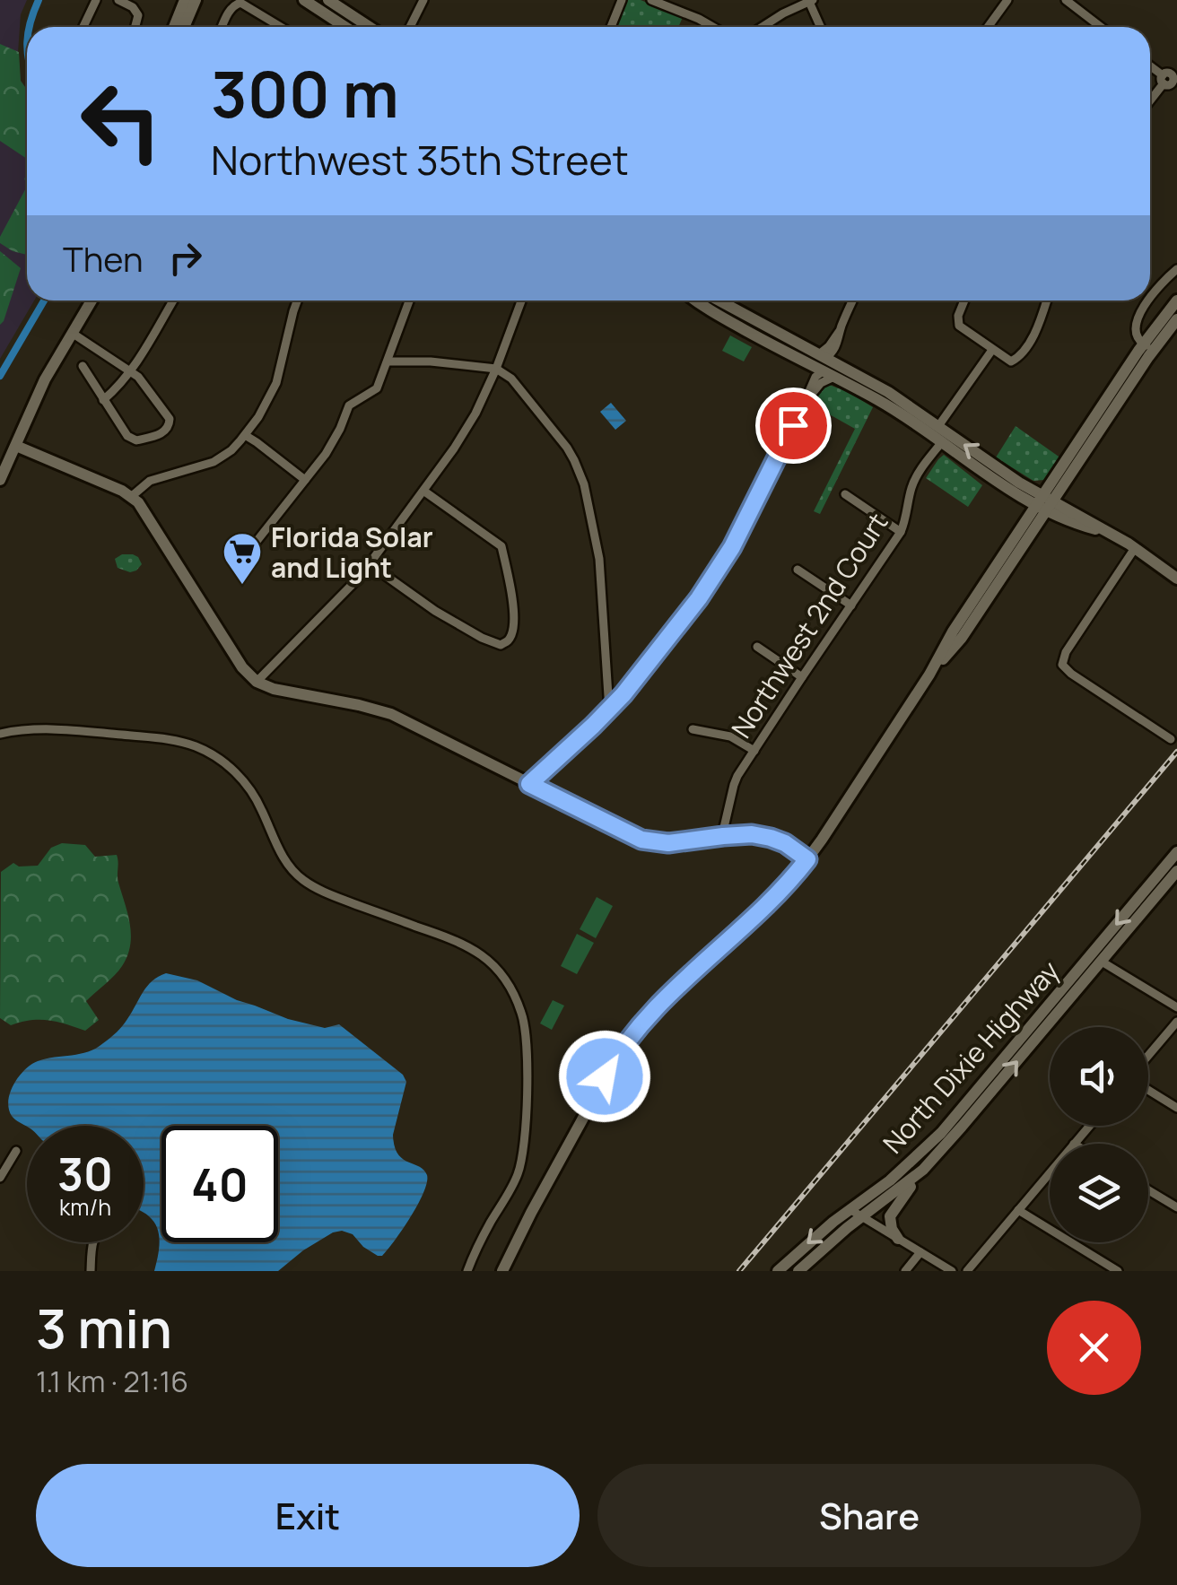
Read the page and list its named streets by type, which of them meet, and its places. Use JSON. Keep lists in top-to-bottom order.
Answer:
{
  "streets": {
    "street": ["Northwest 2nd Court", "North Dixie Highway"]
  },
  "places": {
    "supermarket": ["Florida Solar and Light"]
  },
  "page": {
    "turn": ["300 m", "Northwest 35th Street"],
    "then": "Then",
    "speed": "30 km/h",
    "limit": "40",
    "heading": ["3 min", "1.1 km · 21:16"],
    "buttons": ["Exit", "Share"]
  }
}
